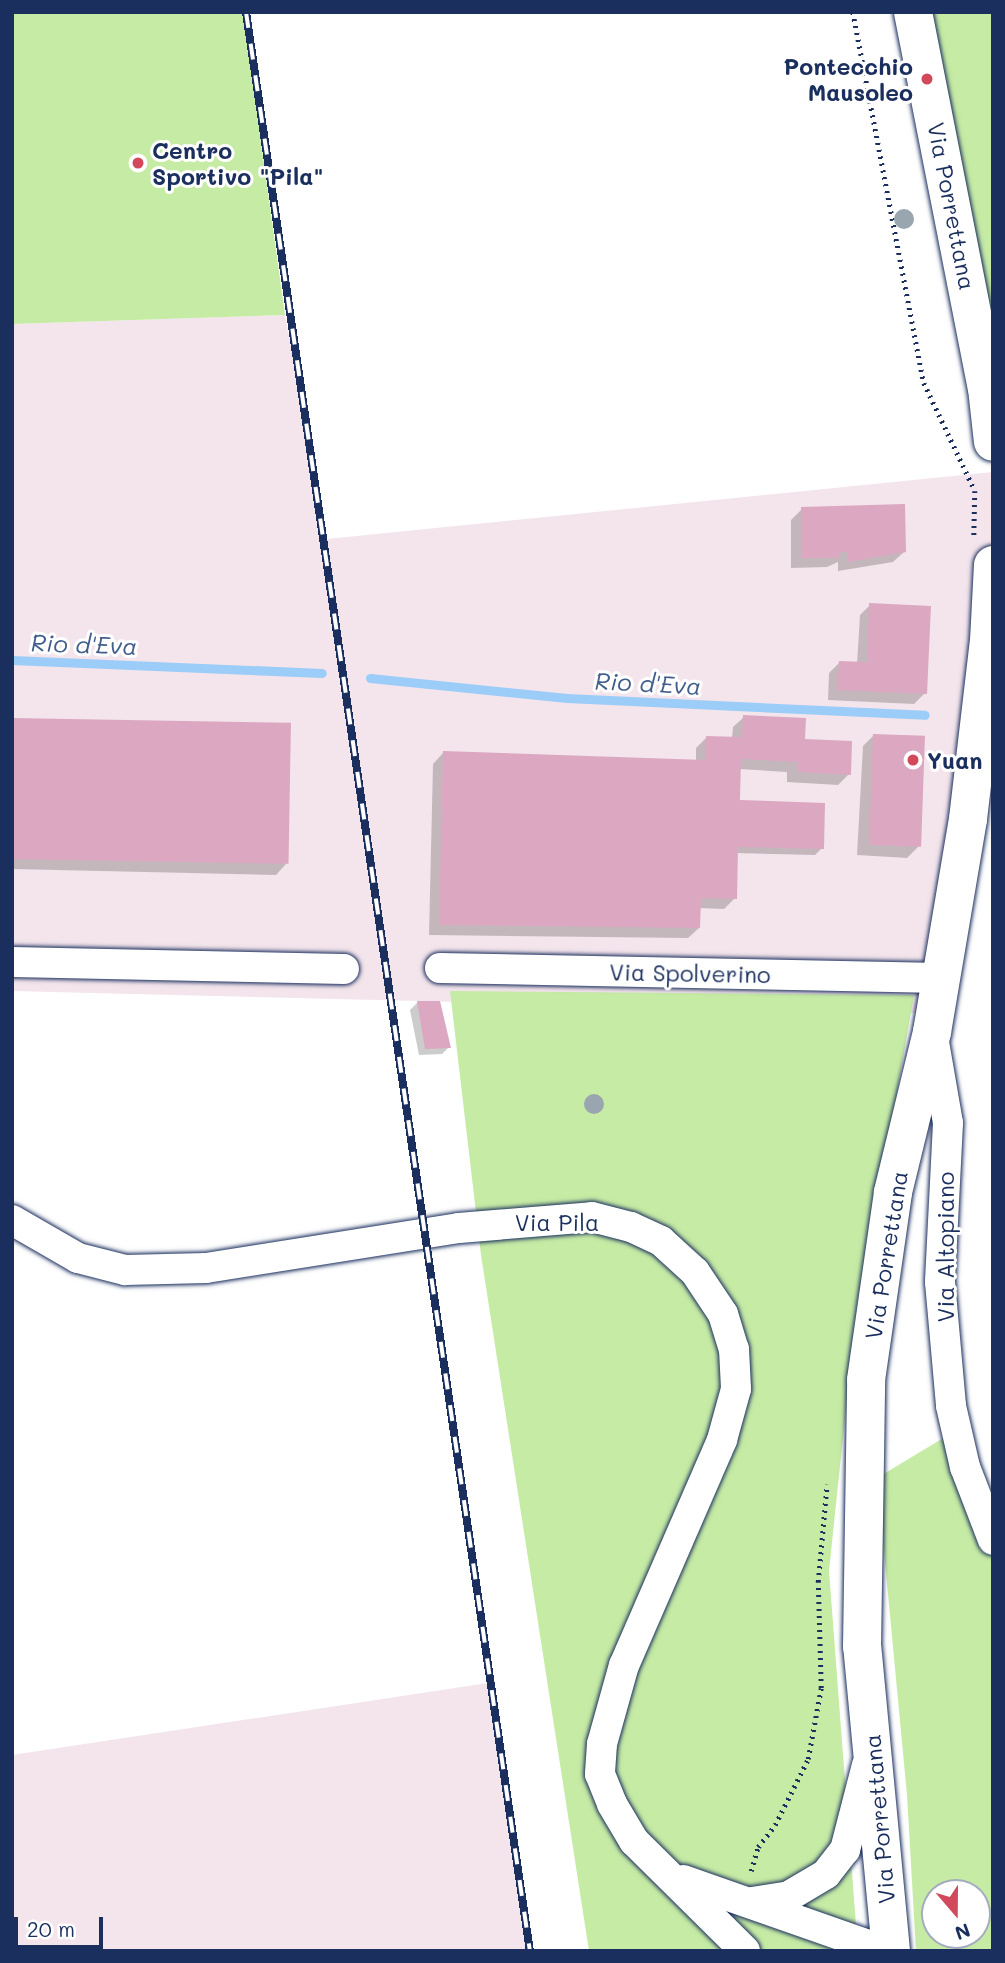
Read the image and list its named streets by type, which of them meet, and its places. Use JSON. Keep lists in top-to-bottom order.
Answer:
{
  "streets": {
    "main road": ["Via Porrettana"],
    "street": ["Via Spolverino", "Via Pila", "Via Altopiano"]
  },
  "crossings": [
    ["Via Porrettana", "Via Spolverino"],
    ["Via Porrettana", "Via Altopiano"]
  ],
  "water": ["Rio d'Eva"],
  "places": ["Pontecchio Mausoleo", "Centro Sportivo \"Pila\"", "Yuan"],
  "scale_bar": "20 m",
  "north": "bottom"
}
